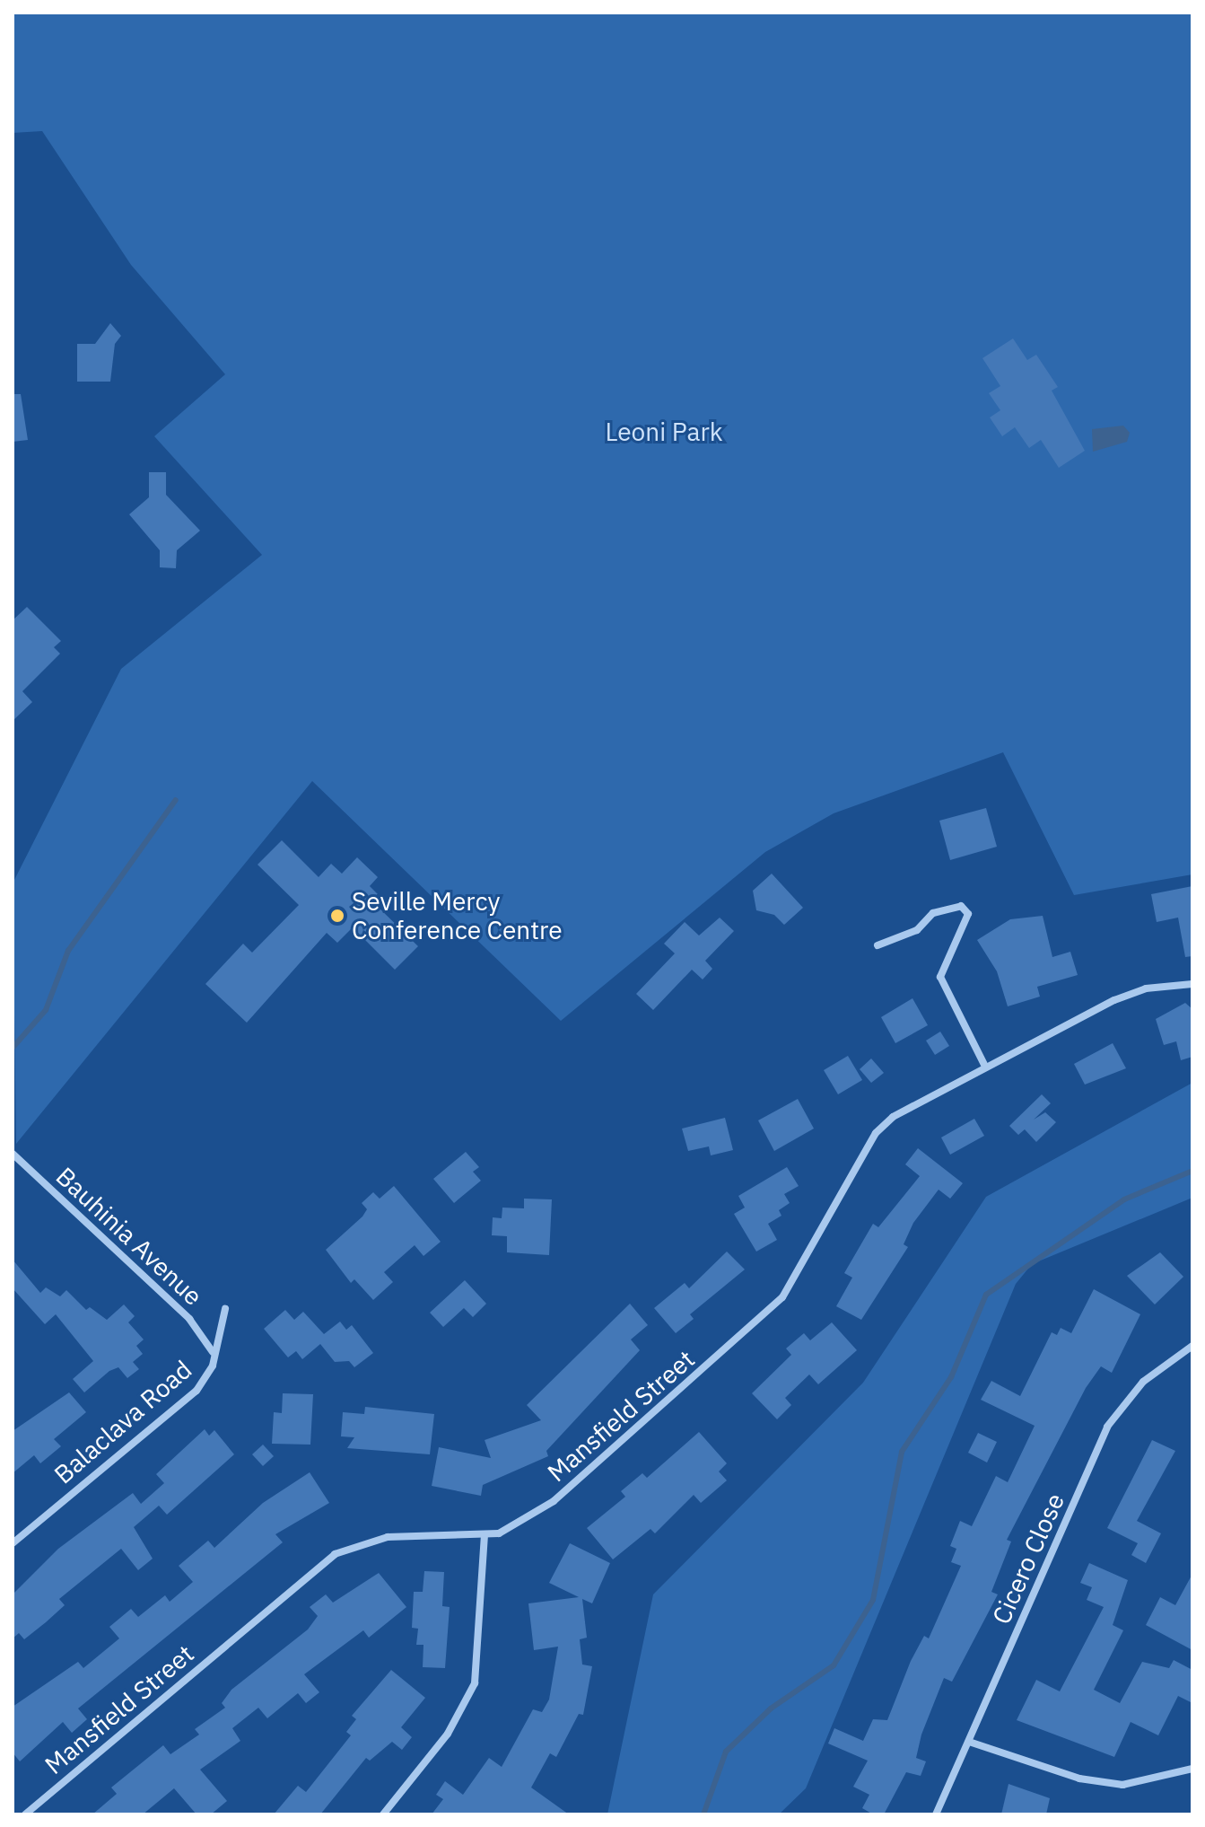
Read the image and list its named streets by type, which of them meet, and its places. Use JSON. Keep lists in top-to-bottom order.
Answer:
{
  "streets": {
    "street": [
      "Bauhinia Avenue",
      "Mansfield Street",
      "Balaclava Road",
      "Cicero Close"
    ]
  },
  "crossings": [
    ["Bauhinia Avenue", "Balaclava Road"]
  ],
  "parks": ["Leoni Park"],
  "places": ["Seville Mercy Conference Centre"]
}
